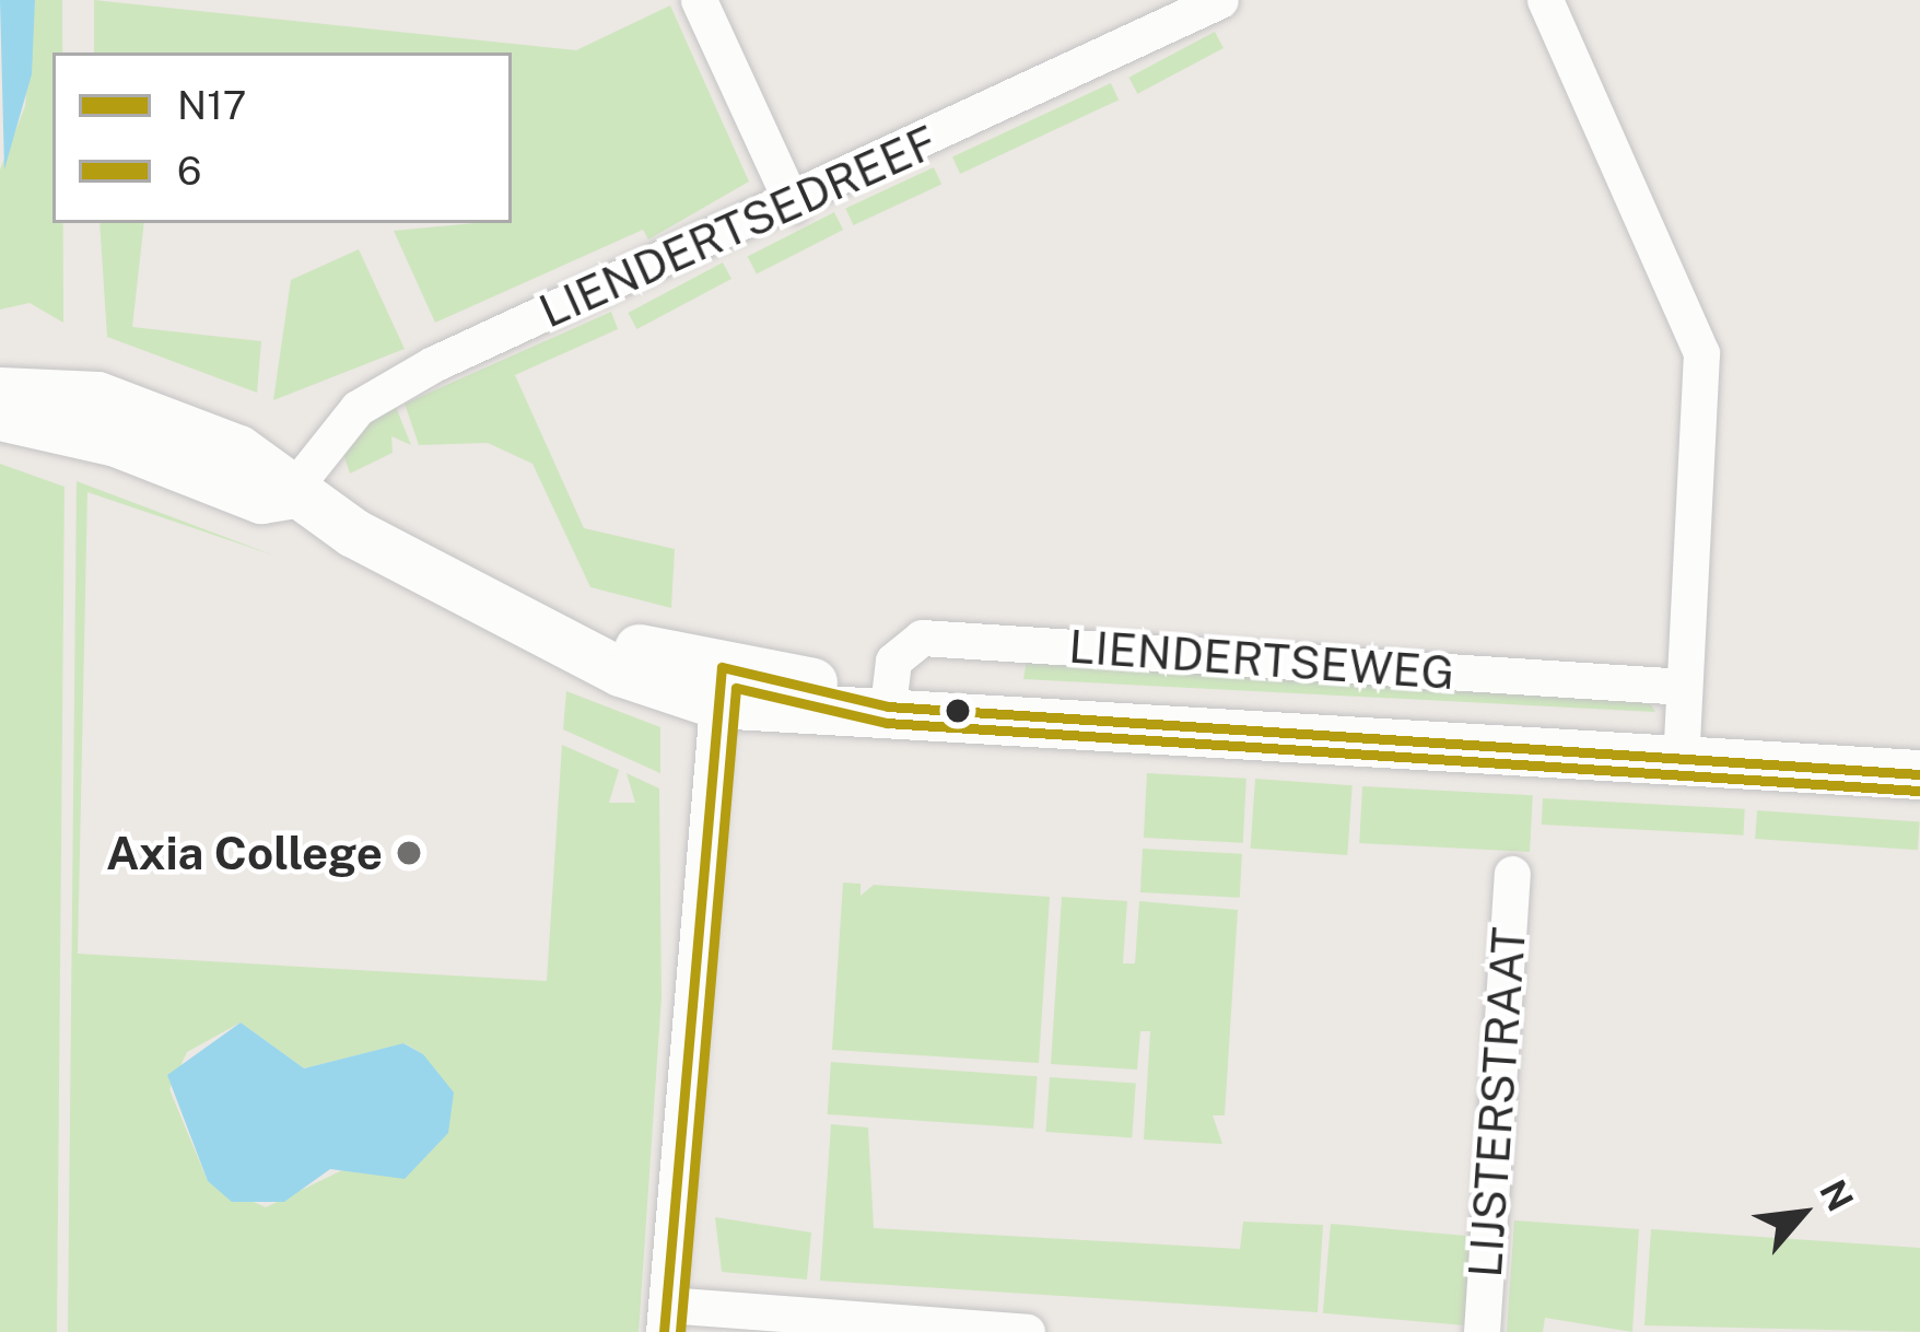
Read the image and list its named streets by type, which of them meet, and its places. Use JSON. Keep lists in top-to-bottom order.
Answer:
{
  "streets": {
    "street": ["LIENDERTSEDREEF", "LIENDERTSEWEG", "LIJSTERSTRAAT"]
  },
  "crossings": [
    ["LIENDERTSEDREEF", "LIENDERTSEWEG"]
  ],
  "places": ["Axia College"],
  "lines": ["transit line N17", "transit line 6"],
  "legend": ["N17", "6"],
  "north": "top right"
}
